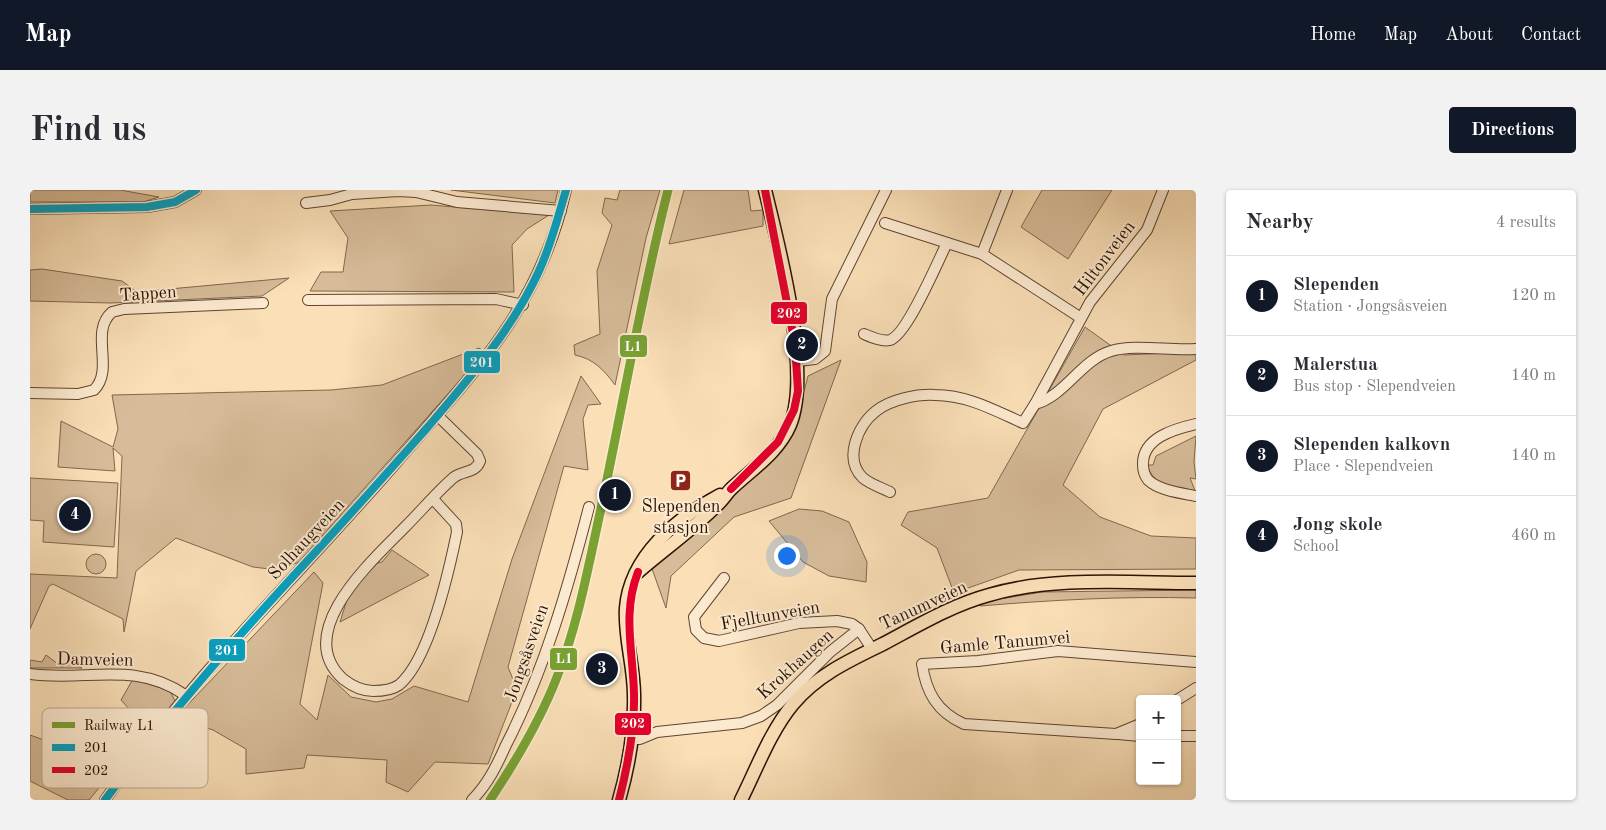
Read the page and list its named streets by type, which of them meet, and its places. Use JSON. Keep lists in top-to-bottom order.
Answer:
{
  "streets": {
    "main road": ["Tanumveien"],
    "street": [
      "Hiltonveien",
      "Tappen",
      "Solhaugveien",
      "Fjelltunveien",
      "Gamle Tanumvei",
      "Jongsåsveien",
      "Damveien",
      "Krokhaugen"
    ]
  },
  "crossings": [
    ["Solhaugveien", "Damveien"],
    ["Fjelltunveien", "Krokhaugen"]
  ],
  "places": {
    "parking": ["Slependen stasjon"]
  },
  "lines": ["rail line L1", "transit line 201", "transit line 202"],
  "legend": ["Railway L1", "201", "202"],
  "page": {
    "header": "Map",
    "nav": [
      "Home",
      "Map",
      "About",
      "Contact"
    ],
    "buttons": "Directions",
    "title": "Find us",
    "heading": ["Nearby", "4 results"],
    "list": [
      {
        "mark": "1",
        "name": "Slependen",
        "note": "Station · Jongsåsveien",
        "value": "120 m"
      },
      {
        "mark": "2",
        "name": "Malerstua",
        "note": "Bus stop · Slependveien",
        "value": "140 m"
      },
      {
        "mark": "3",
        "name": "Slependen kalkovn",
        "note": "Place · Slependveien",
        "value": "140 m"
      },
      {
        "mark": "4",
        "name": "Jong skole",
        "note": "School",
        "value": "460 m"
      }
    ],
    "pins": [
      "2",
      "1",
      "4",
      "3"
    ],
    "map_buttons": ["+", "−"]
  }
}
